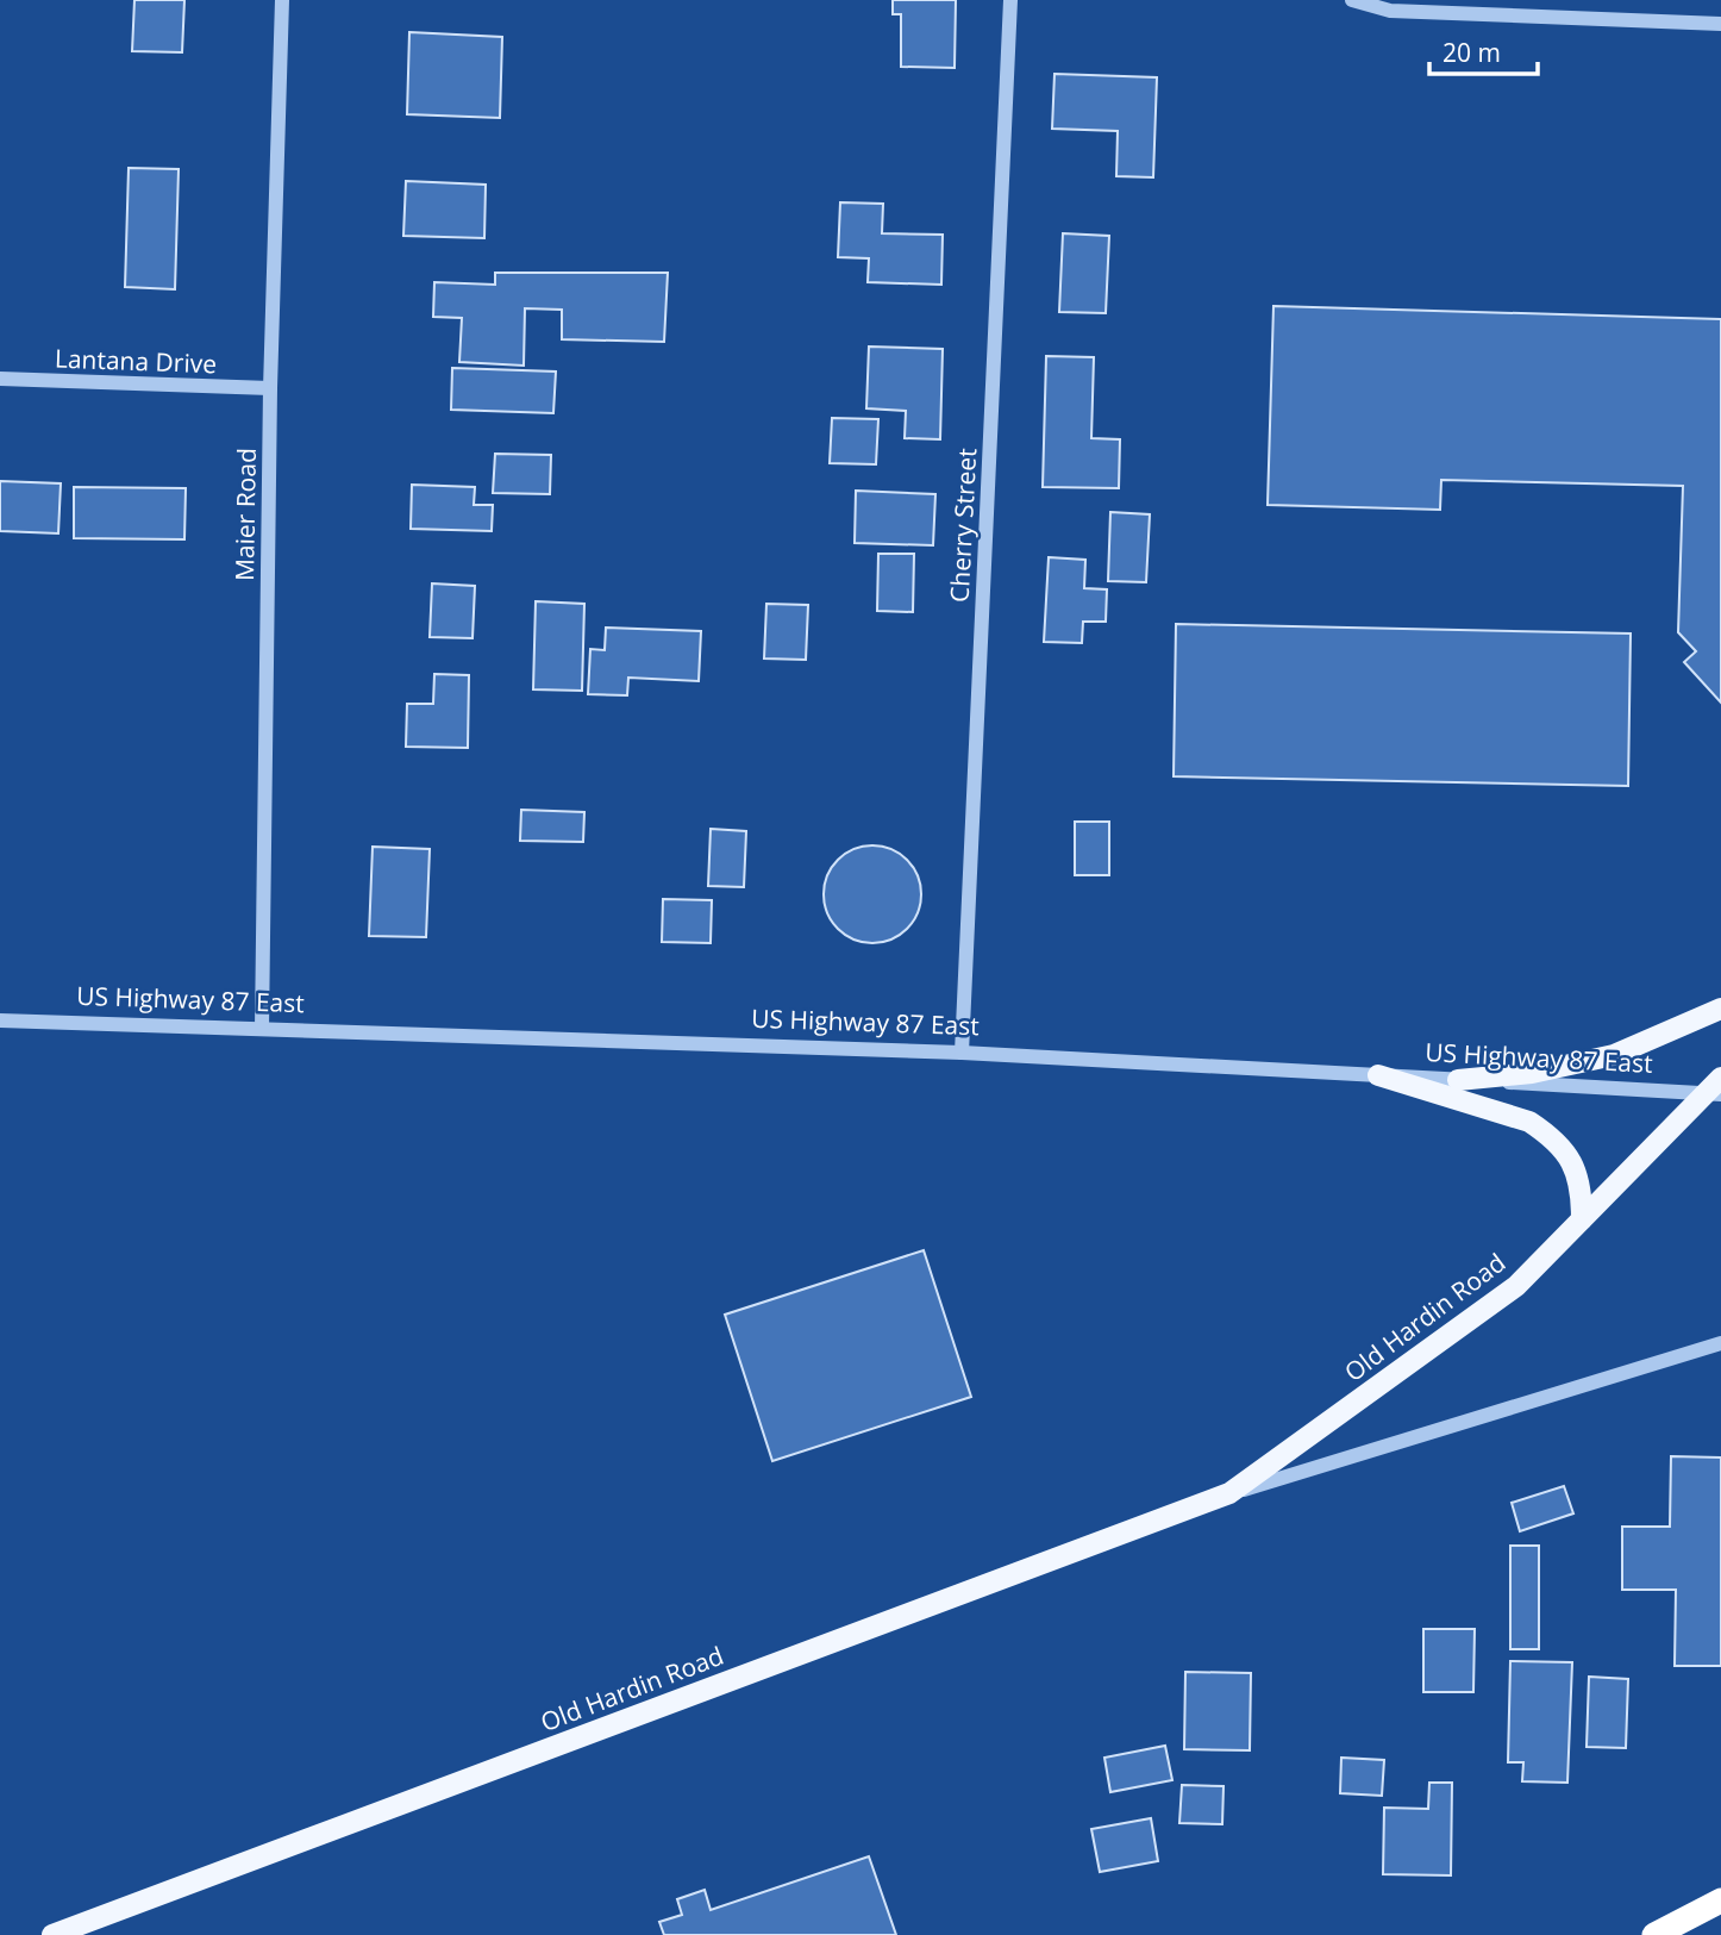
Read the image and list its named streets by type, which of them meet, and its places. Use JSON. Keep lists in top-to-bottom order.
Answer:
{
  "streets": {
    "main road": ["Old Hardin Road"],
    "street": [
      "Lantana Drive",
      "Maier Road",
      "Cherry Street",
      "US Highway 87 East"
    ]
  },
  "crossings": [
    ["Lantana Drive", "Maier Road"],
    ["Maier Road", "US Highway 87 East"],
    ["Cherry Street", "US Highway 87 East"],
    ["US Highway 87 East", "Old Hardin Road"]
  ],
  "scale_bar": "20 m"
}
